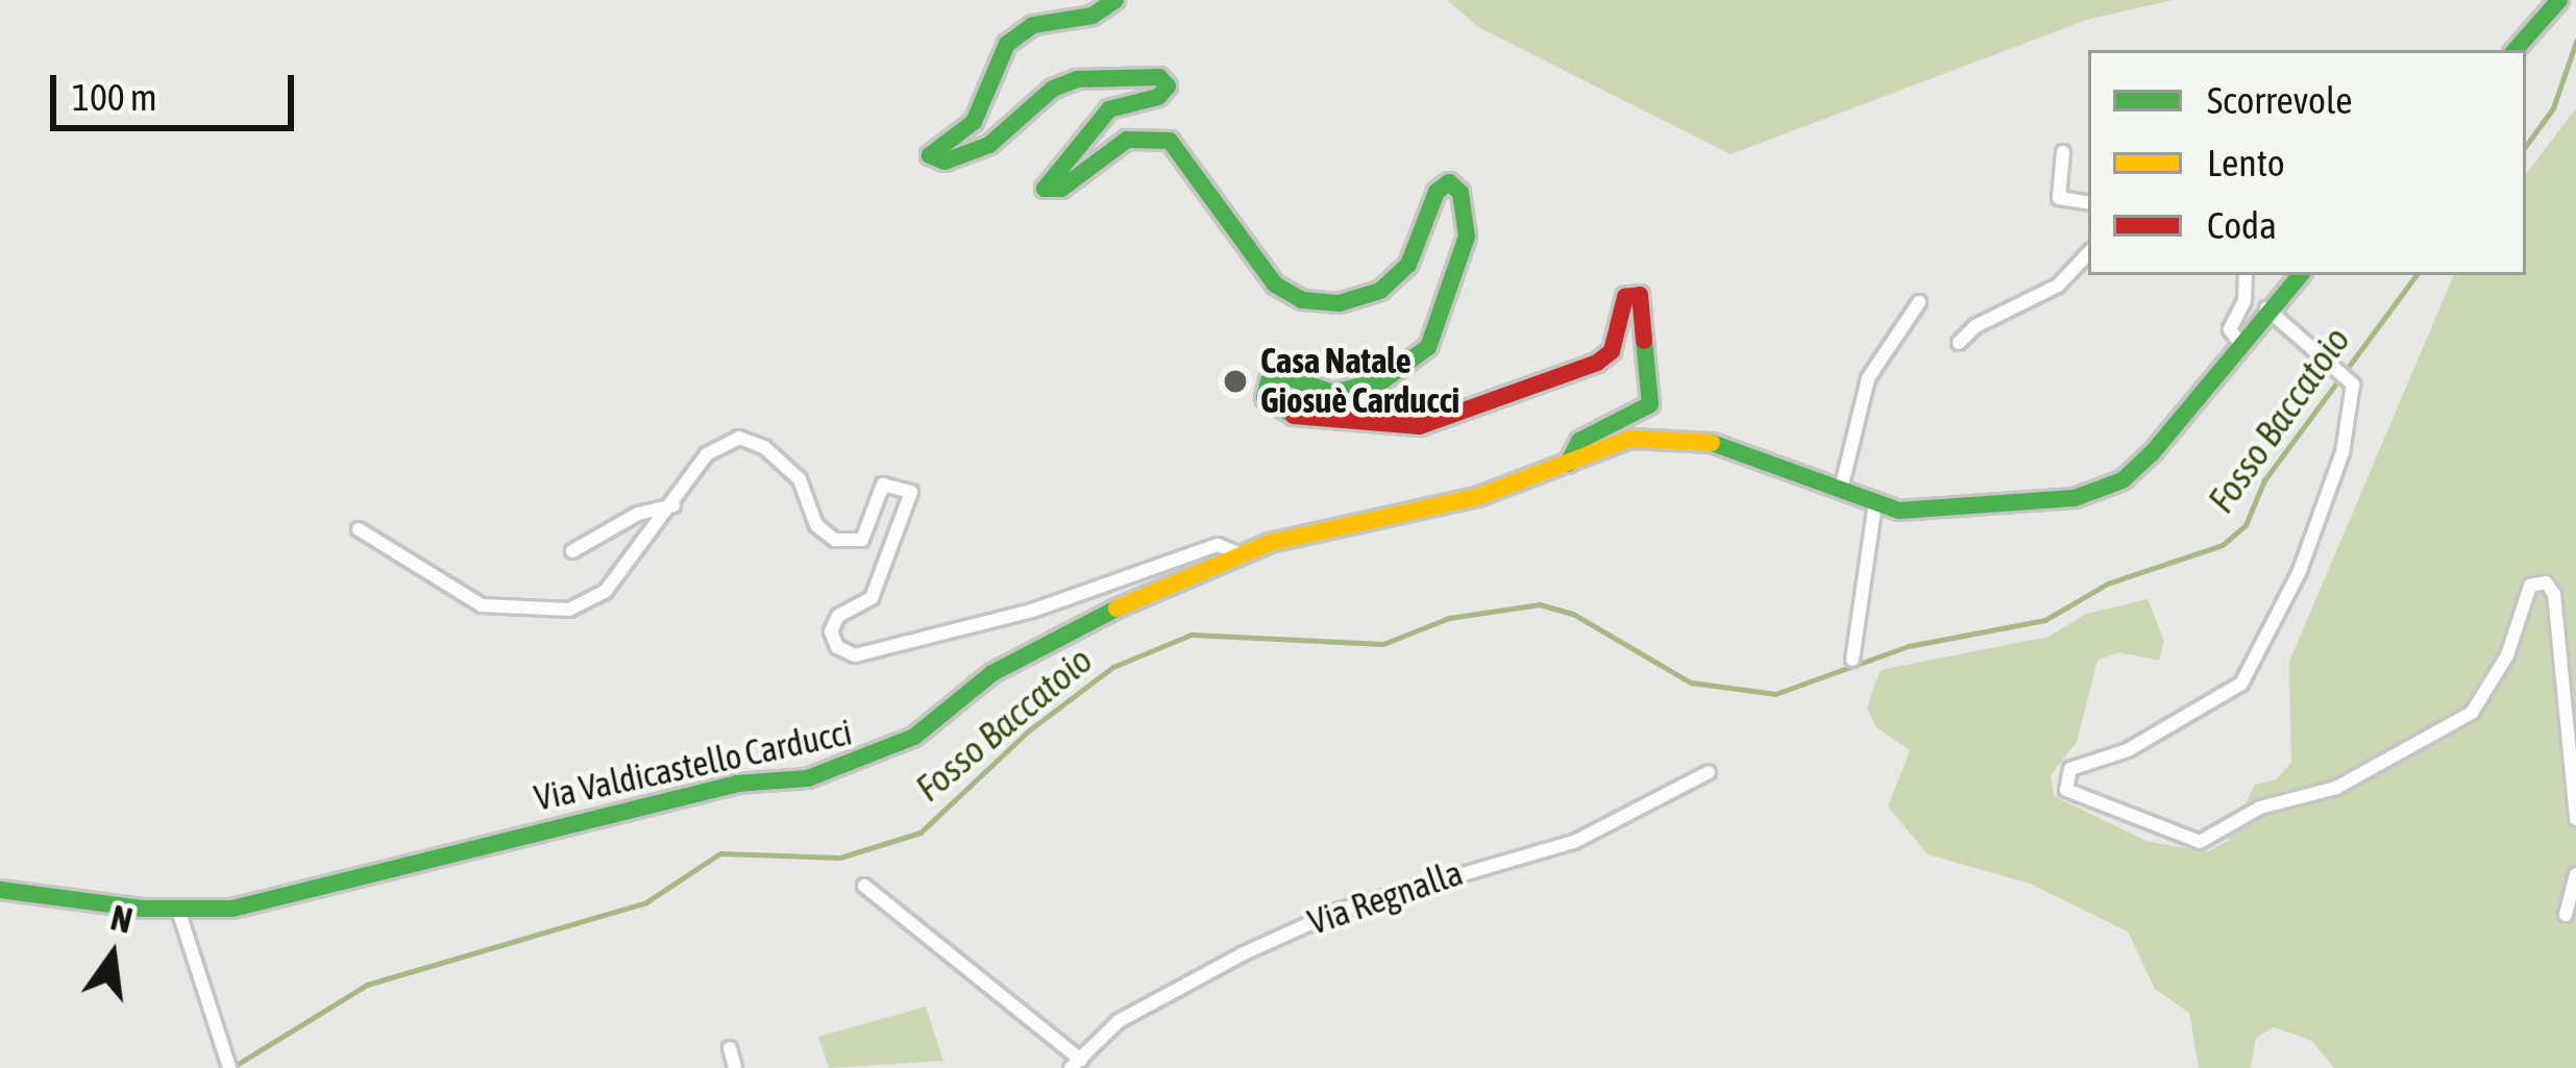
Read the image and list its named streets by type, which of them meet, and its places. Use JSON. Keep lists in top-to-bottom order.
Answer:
{
  "streets": {
    "street": ["Via Valdicastello Carducci", "Via Regnalla"]
  },
  "water": ["Fosso Baccatoio"],
  "places": ["Casa Natale Giosuè Carducci"],
  "legend": ["Scorrevole", "Lento", "Coda"],
  "scale_bar": "100 m",
  "north": "top"
}
